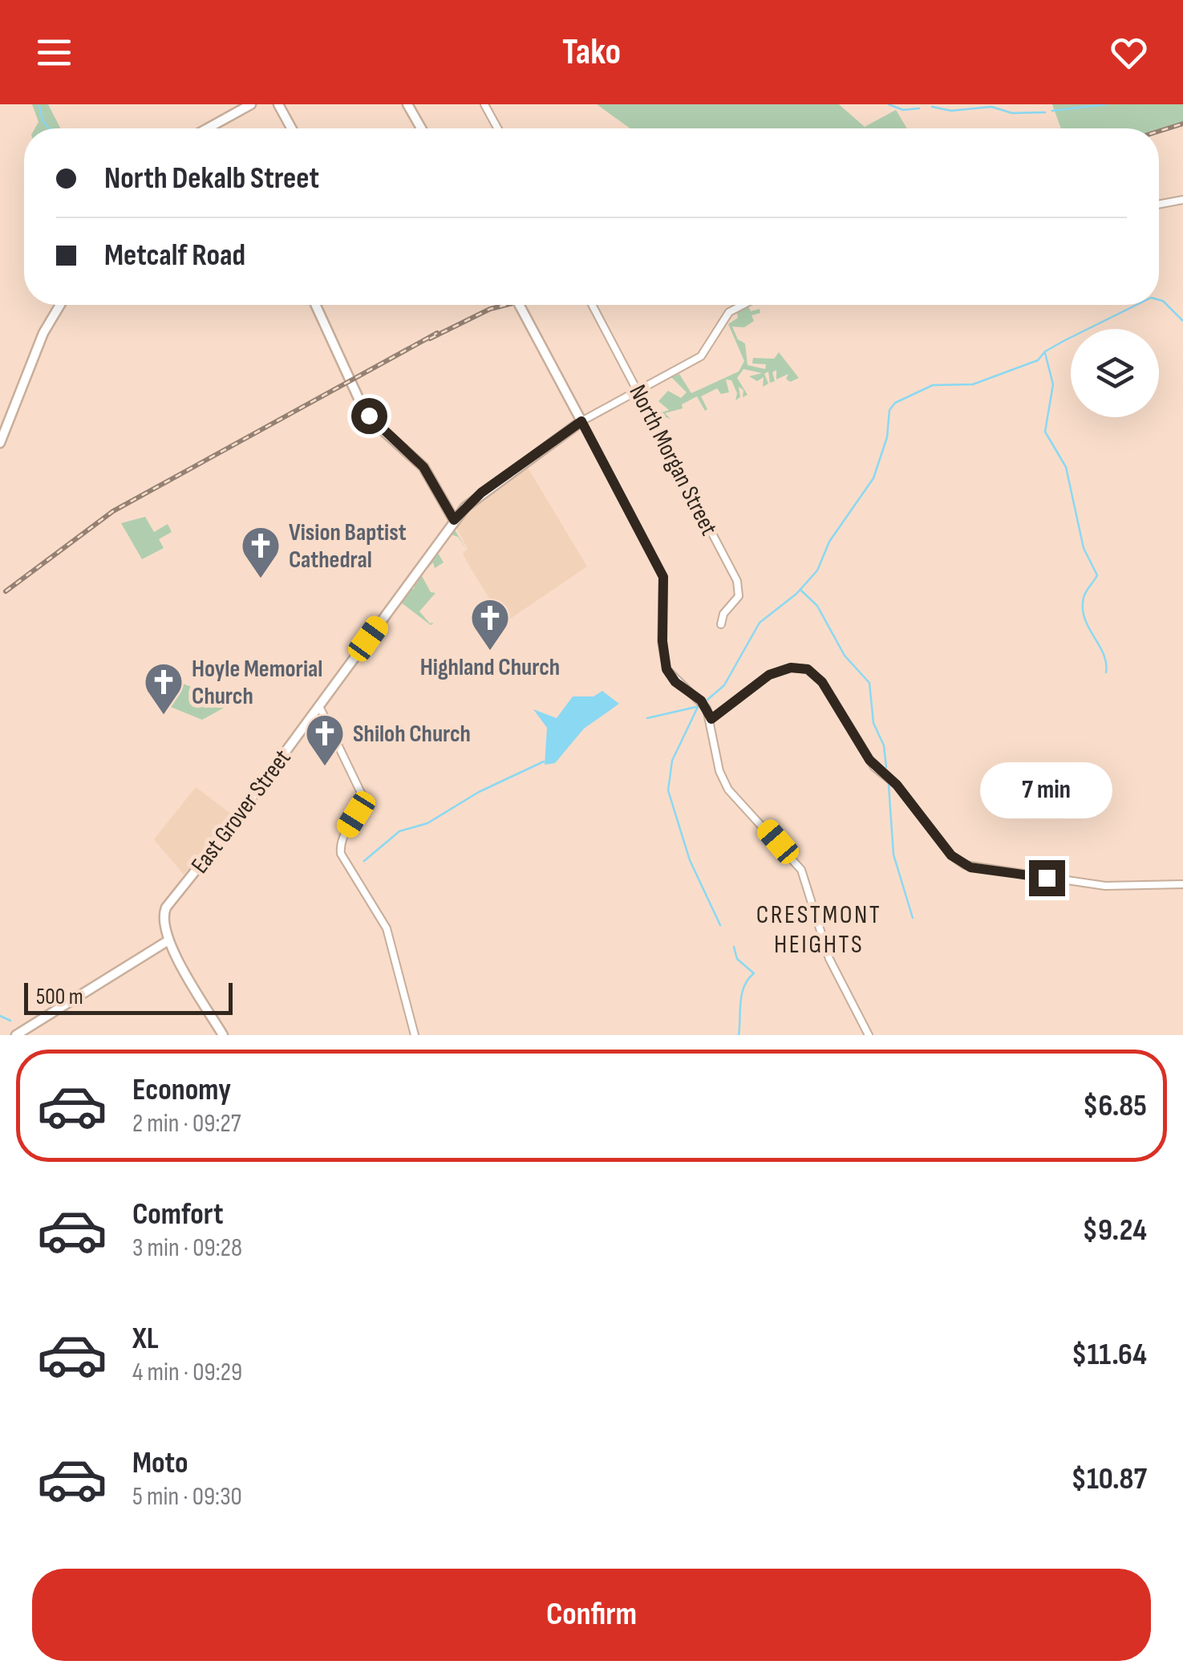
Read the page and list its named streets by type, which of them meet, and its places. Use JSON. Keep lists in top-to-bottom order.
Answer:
{
  "streets": {
    "main road": ["East Grover Street"],
    "street": ["North Morgan Street"]
  },
  "districts": ["CRESTMONT HEIGHTS"],
  "places": {
    "church": [
      "Vision Baptist Cathedral",
      "Highland Church",
      "Hoyle Memorial Church",
      "Shiloh Church"
    ]
  },
  "scale_bar": "500 m",
  "page": {
    "header": "Tako",
    "banner": ["North Dekalb Street", "Metcalf Road"],
    "bubble": "7 min",
    "scale": "500 m",
    "list": [
      {
        "name": "Economy",
        "note": "2 min · 09:27",
        "value": "$6.85"
      },
      {
        "name": "Comfort",
        "note": "3 min · 09:28",
        "value": "$9.24"
      },
      {
        "name": "XL",
        "note": "4 min · 09:29",
        "value": "$11.64"
      },
      {
        "name": "Moto",
        "note": "5 min · 09:30",
        "value": "$10.87"
      }
    ],
    "buttons": "Confirm"
  }
}
